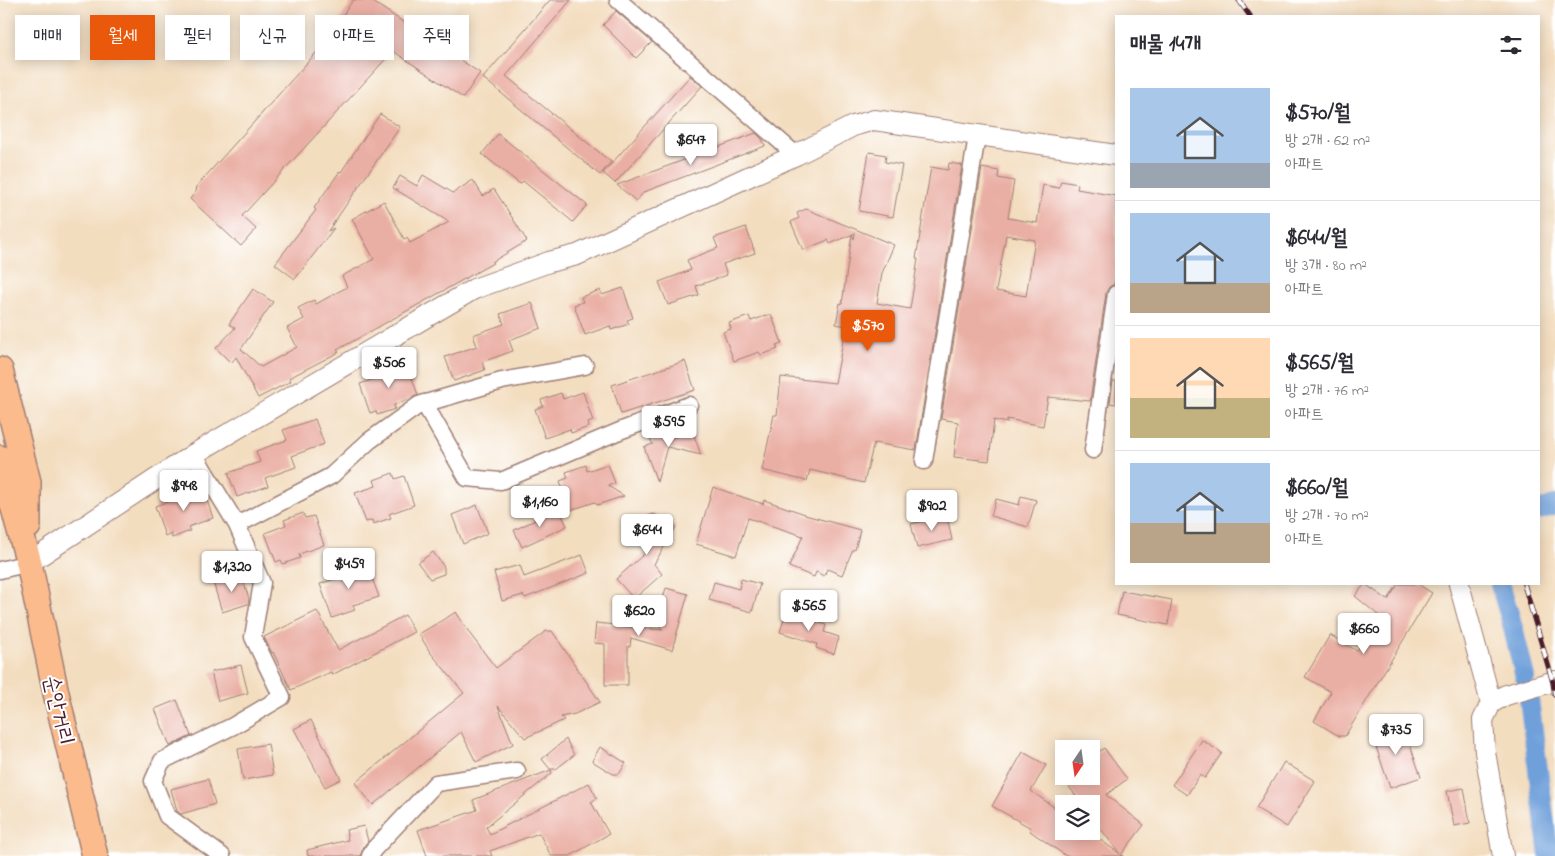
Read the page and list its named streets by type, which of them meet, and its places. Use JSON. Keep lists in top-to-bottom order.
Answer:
{
  "streets": {
    "main road": ["순안거리"]
  },
  "north": "bottom",
  "page": {
    "chip": [
      "매매",
      "월세",
      "필터",
      "신규",
      "아파트",
      "주택"
    ],
    "heading": "매물 14개",
    "list": [
      {
        "name": "$570/월",
        "note": "방 2개 · 62 m² · 아파트"
      },
      {
        "name": "$644/월",
        "note": "방 3개 · 80 m² · 아파트"
      },
      {
        "name": "$565/월",
        "note": "방 2개 · 76 m² · 아파트"
      },
      {
        "name": "$660/월",
        "note": "방 2개 · 70 m² · 아파트"
      }
    ],
    "price": [
      "$647",
      "$570",
      "$506",
      "$595",
      "$948",
      "$1,160",
      "$902",
      "$644",
      "$459",
      "$1,320",
      "$565",
      "$620",
      "$660",
      "$735"
    ]
  }
}
